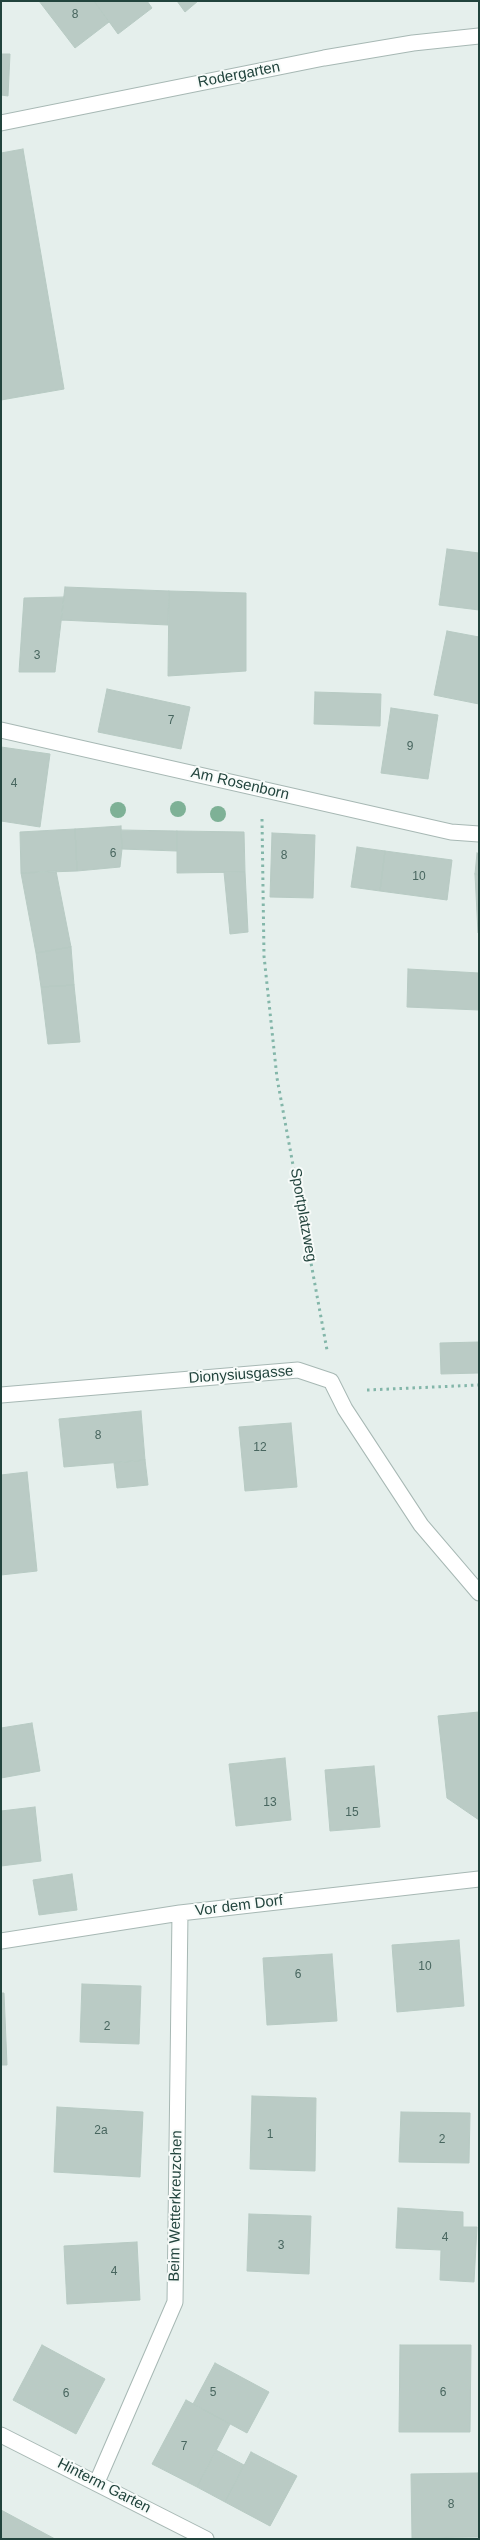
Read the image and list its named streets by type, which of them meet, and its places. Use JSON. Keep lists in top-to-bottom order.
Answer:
{
  "streets": {
    "street": [
      "Rodergarten",
      "Am Rosenborn",
      "Dionysiusgasse",
      "Vor dem Dorf",
      "Beim Wetterkreuzchen",
      "Hinterm Garten"
    ],
    "path": ["Sportplatzweg"]
  },
  "crossings": [
    ["Am Rosenborn", "Sportplatzweg"],
    ["Sportplatzweg", "Dionysiusgasse"],
    ["Vor dem Dorf", "Beim Wetterkreuzchen"],
    ["Beim Wetterkreuzchen", "Hinterm Garten"]
  ],
  "house_numbers": [
    "8",
    "3",
    "7",
    "9",
    "4",
    "6",
    "8",
    "10",
    "8",
    "12",
    "13",
    "15",
    "10",
    "6",
    "2",
    "2a",
    "1",
    "2",
    "4",
    "3",
    "4",
    "5",
    "6",
    "6",
    "7",
    "8"
  ]
}
